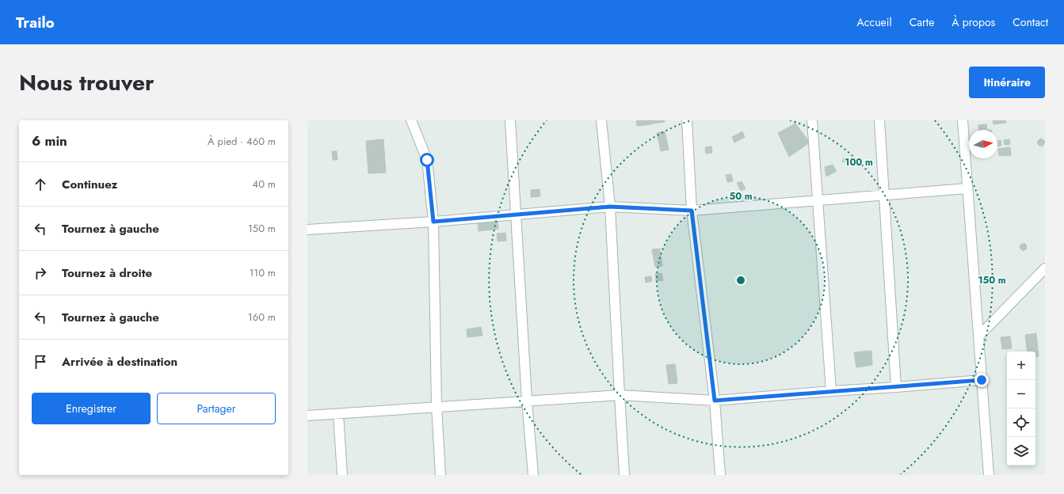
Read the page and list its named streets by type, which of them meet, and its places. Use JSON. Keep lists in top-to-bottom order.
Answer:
{
  "north": "right",
  "page": {
    "header": "Trailo",
    "nav": [
      "Accueil",
      "Carte",
      "À propos",
      "Contact"
    ],
    "title": "Nous trouver",
    "buttons": [
      "Itinéraire",
      ["Enregistrer", "Partager"]
    ],
    "heading": ["6 min", "À pied · 460 m"],
    "list": [
      ["Continuez", "40 m"],
      ["Tournez à gauche", "150 m"],
      ["Tournez à droite", "110 m"],
      ["Tournez à gauche", "160 m"],
      "Arrivée à destination"
    ],
    "map_buttons": ["+", "−"]
  },
  "rings": ["100 m", "50 m", "150 m"]
}
